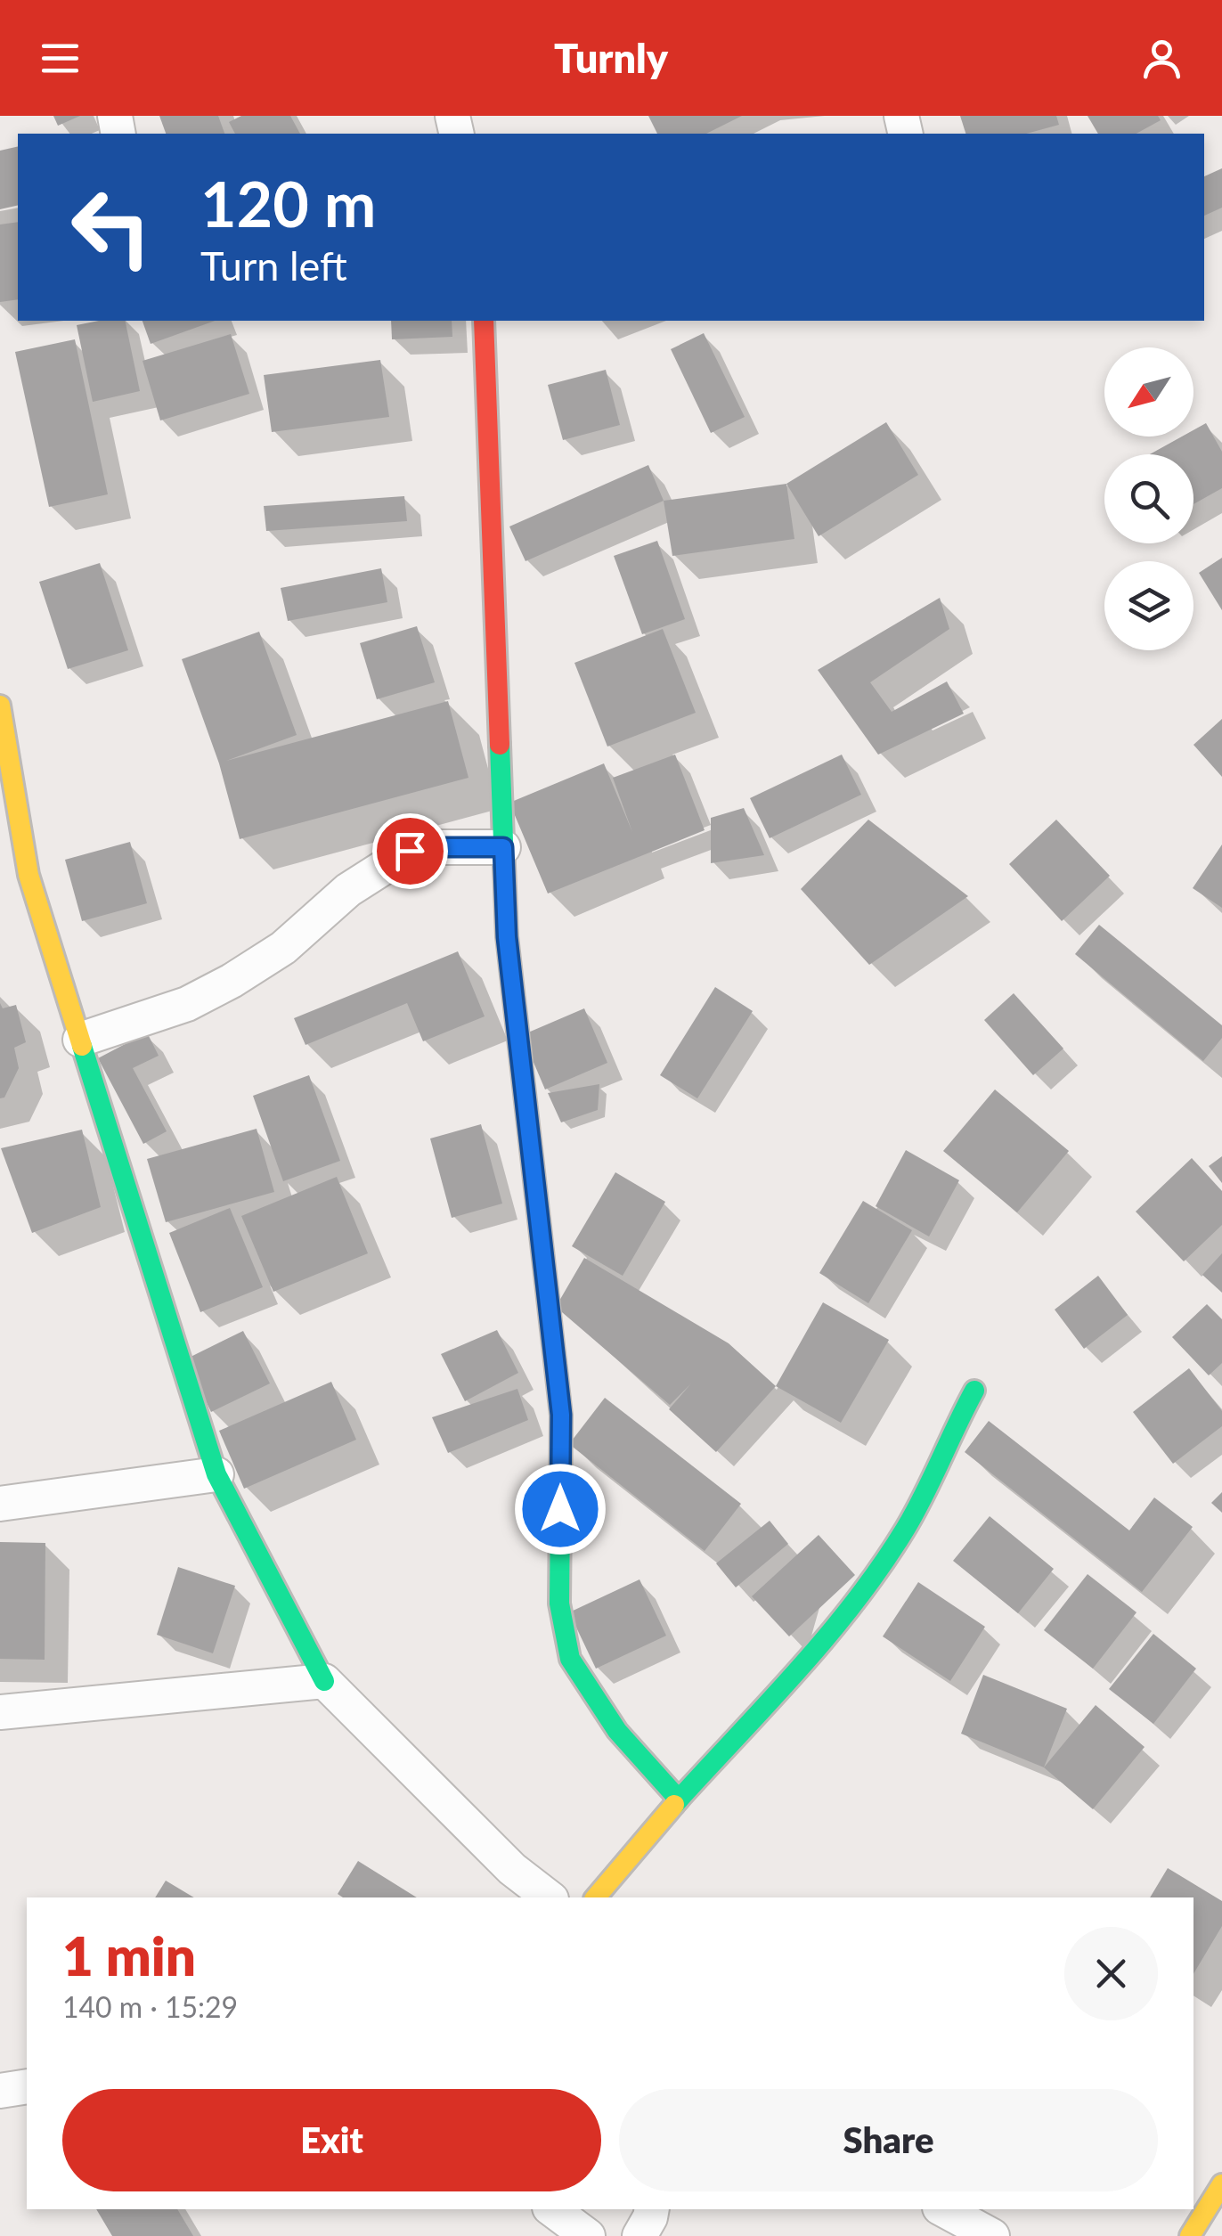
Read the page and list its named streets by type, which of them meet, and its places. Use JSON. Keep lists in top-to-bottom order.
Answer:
{
  "north": "bottom left",
  "page": {
    "header": "Turnly",
    "turn": ["120 m", "Turn left"],
    "heading": ["1 min", "140 m · 15:29"],
    "buttons": ["Exit", "Share"]
  }
}
